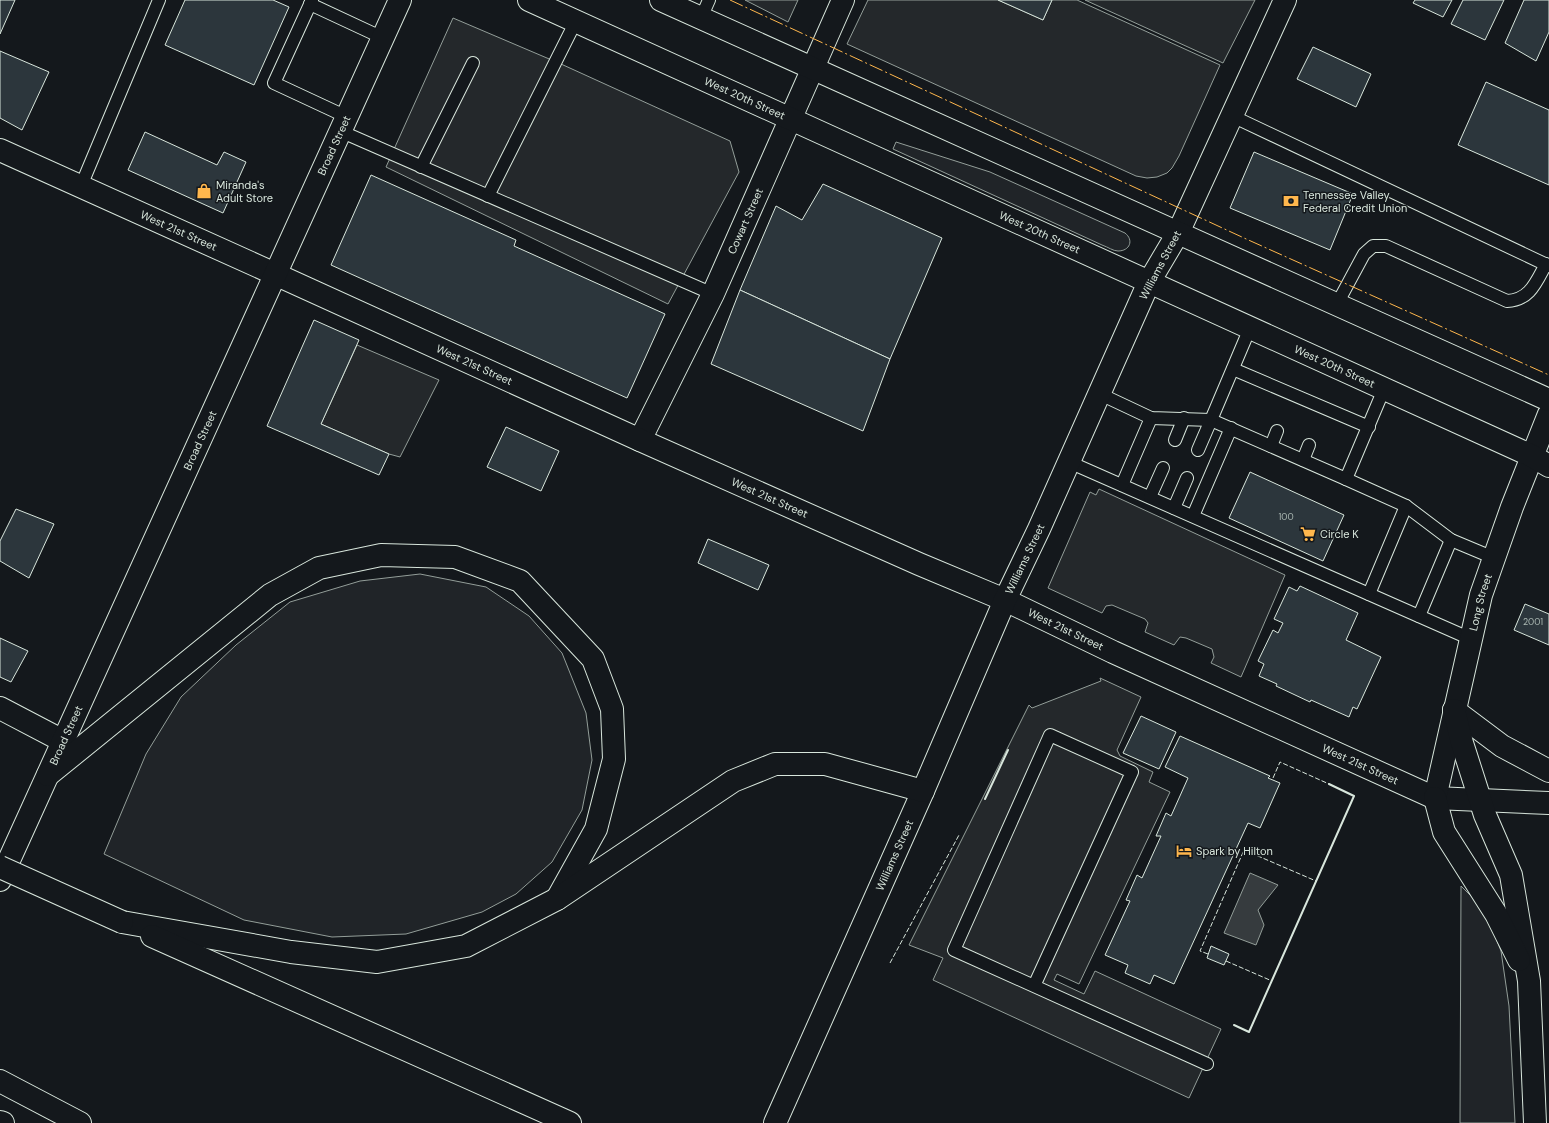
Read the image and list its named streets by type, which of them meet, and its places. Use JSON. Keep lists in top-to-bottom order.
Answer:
{
  "streets": {
    "main road": [
      "West 20th Street",
      "Broad Street",
      "Cowart Street",
      "West 21st Street",
      "Williams Street",
      "Long Street"
    ]
  },
  "crossings": [
    ["West 20th Street", "Cowart Street"],
    ["West 20th Street", "Williams Street"],
    ["West 20th Street", "Long Street"],
    ["Broad Street", "West 21st Street"],
    ["Cowart Street", "West 21st Street"],
    ["West 21st Street", "Williams Street"],
    ["West 21st Street", "Long Street"]
  ],
  "places": {
    "shop": ["Miranda's Adult Store"],
    "bank": ["Tennessee Valley Federal Credit Union"],
    "supermarket": ["Circle K"],
    "hotel": ["Spark by Hilton"]
  },
  "house_numbers": ["100", "2001"]
}
